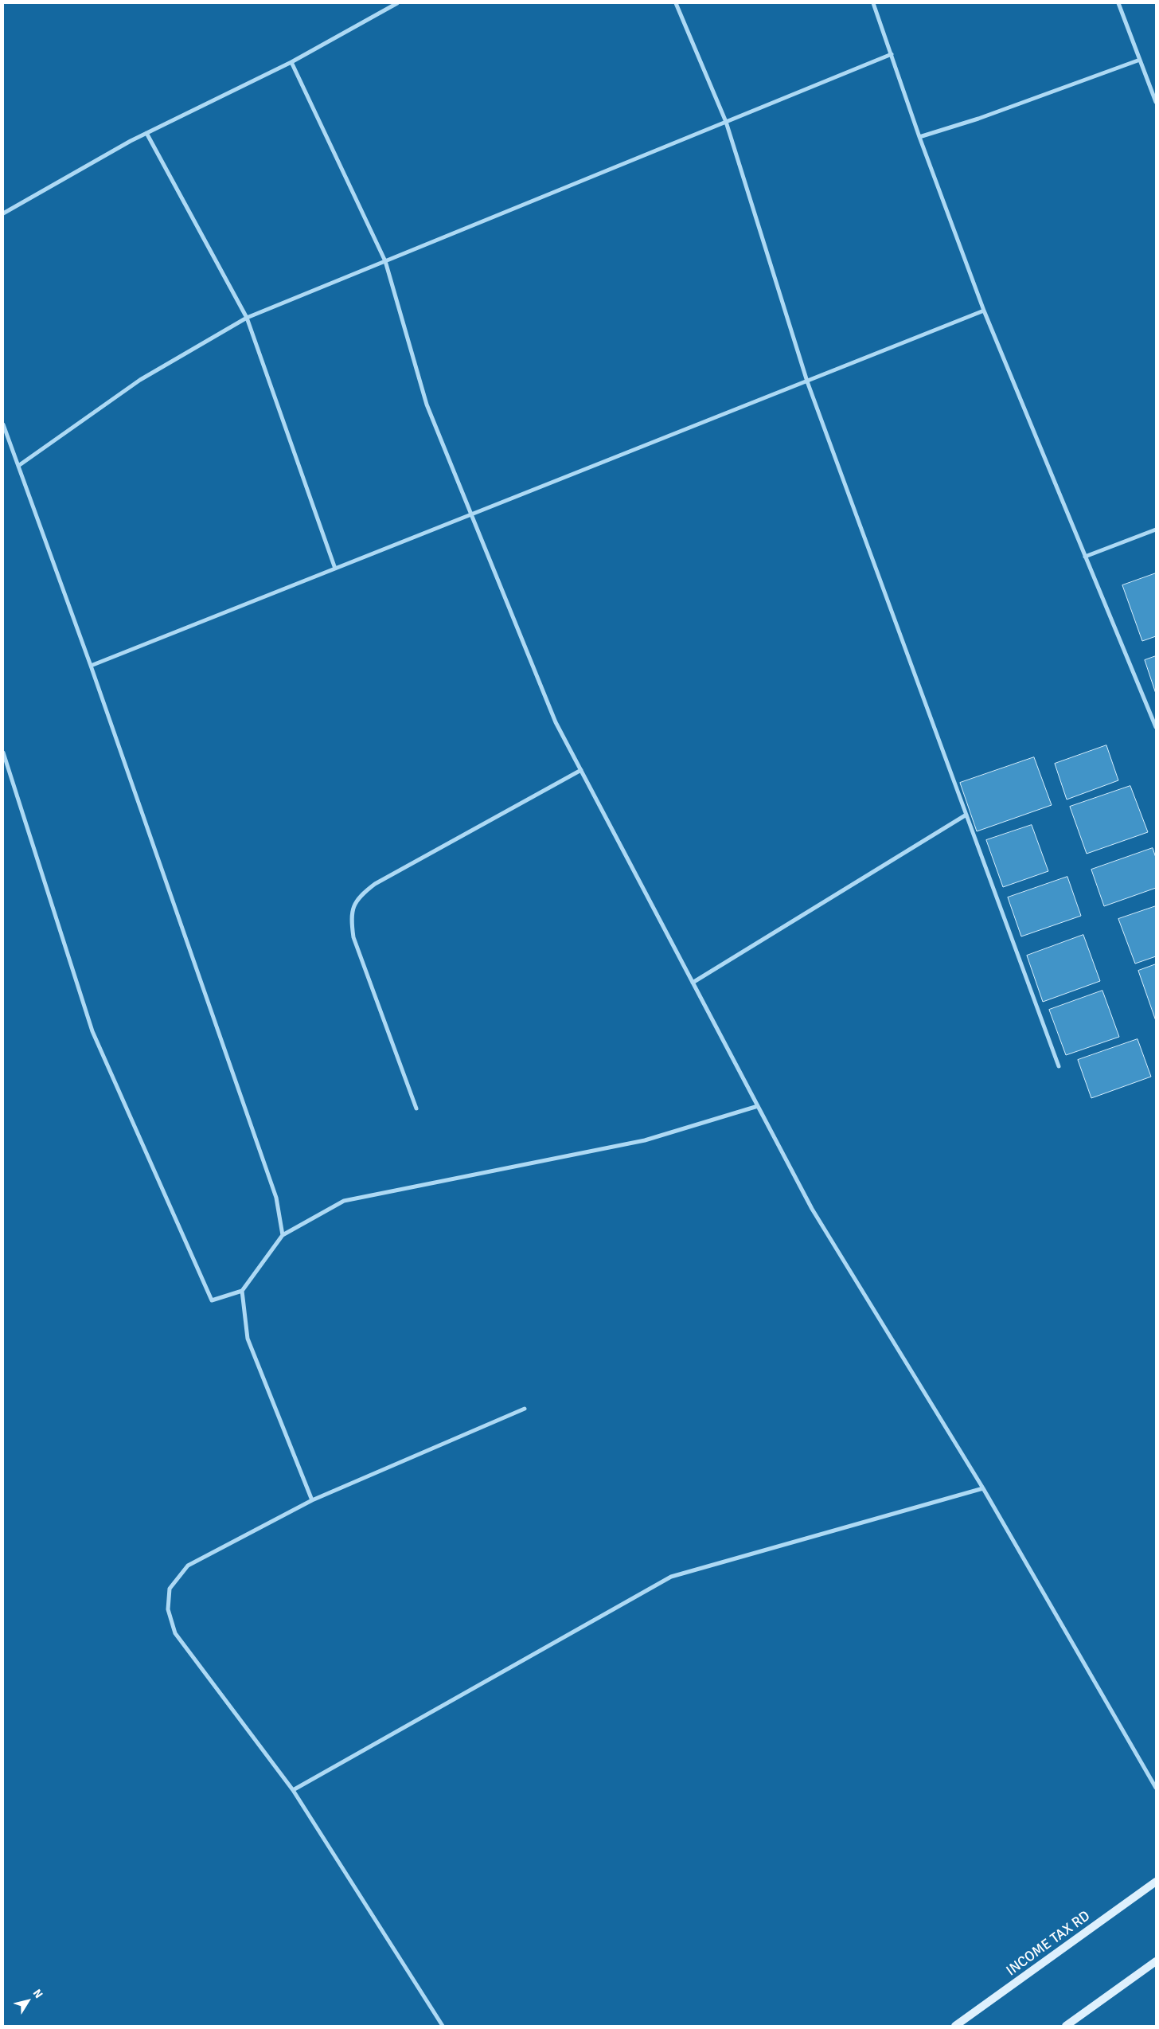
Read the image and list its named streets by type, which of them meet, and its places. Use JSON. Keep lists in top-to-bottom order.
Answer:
{
  "streets": {
    "main road": ["INCOME TAX RD"]
  },
  "north": "top right"
}
